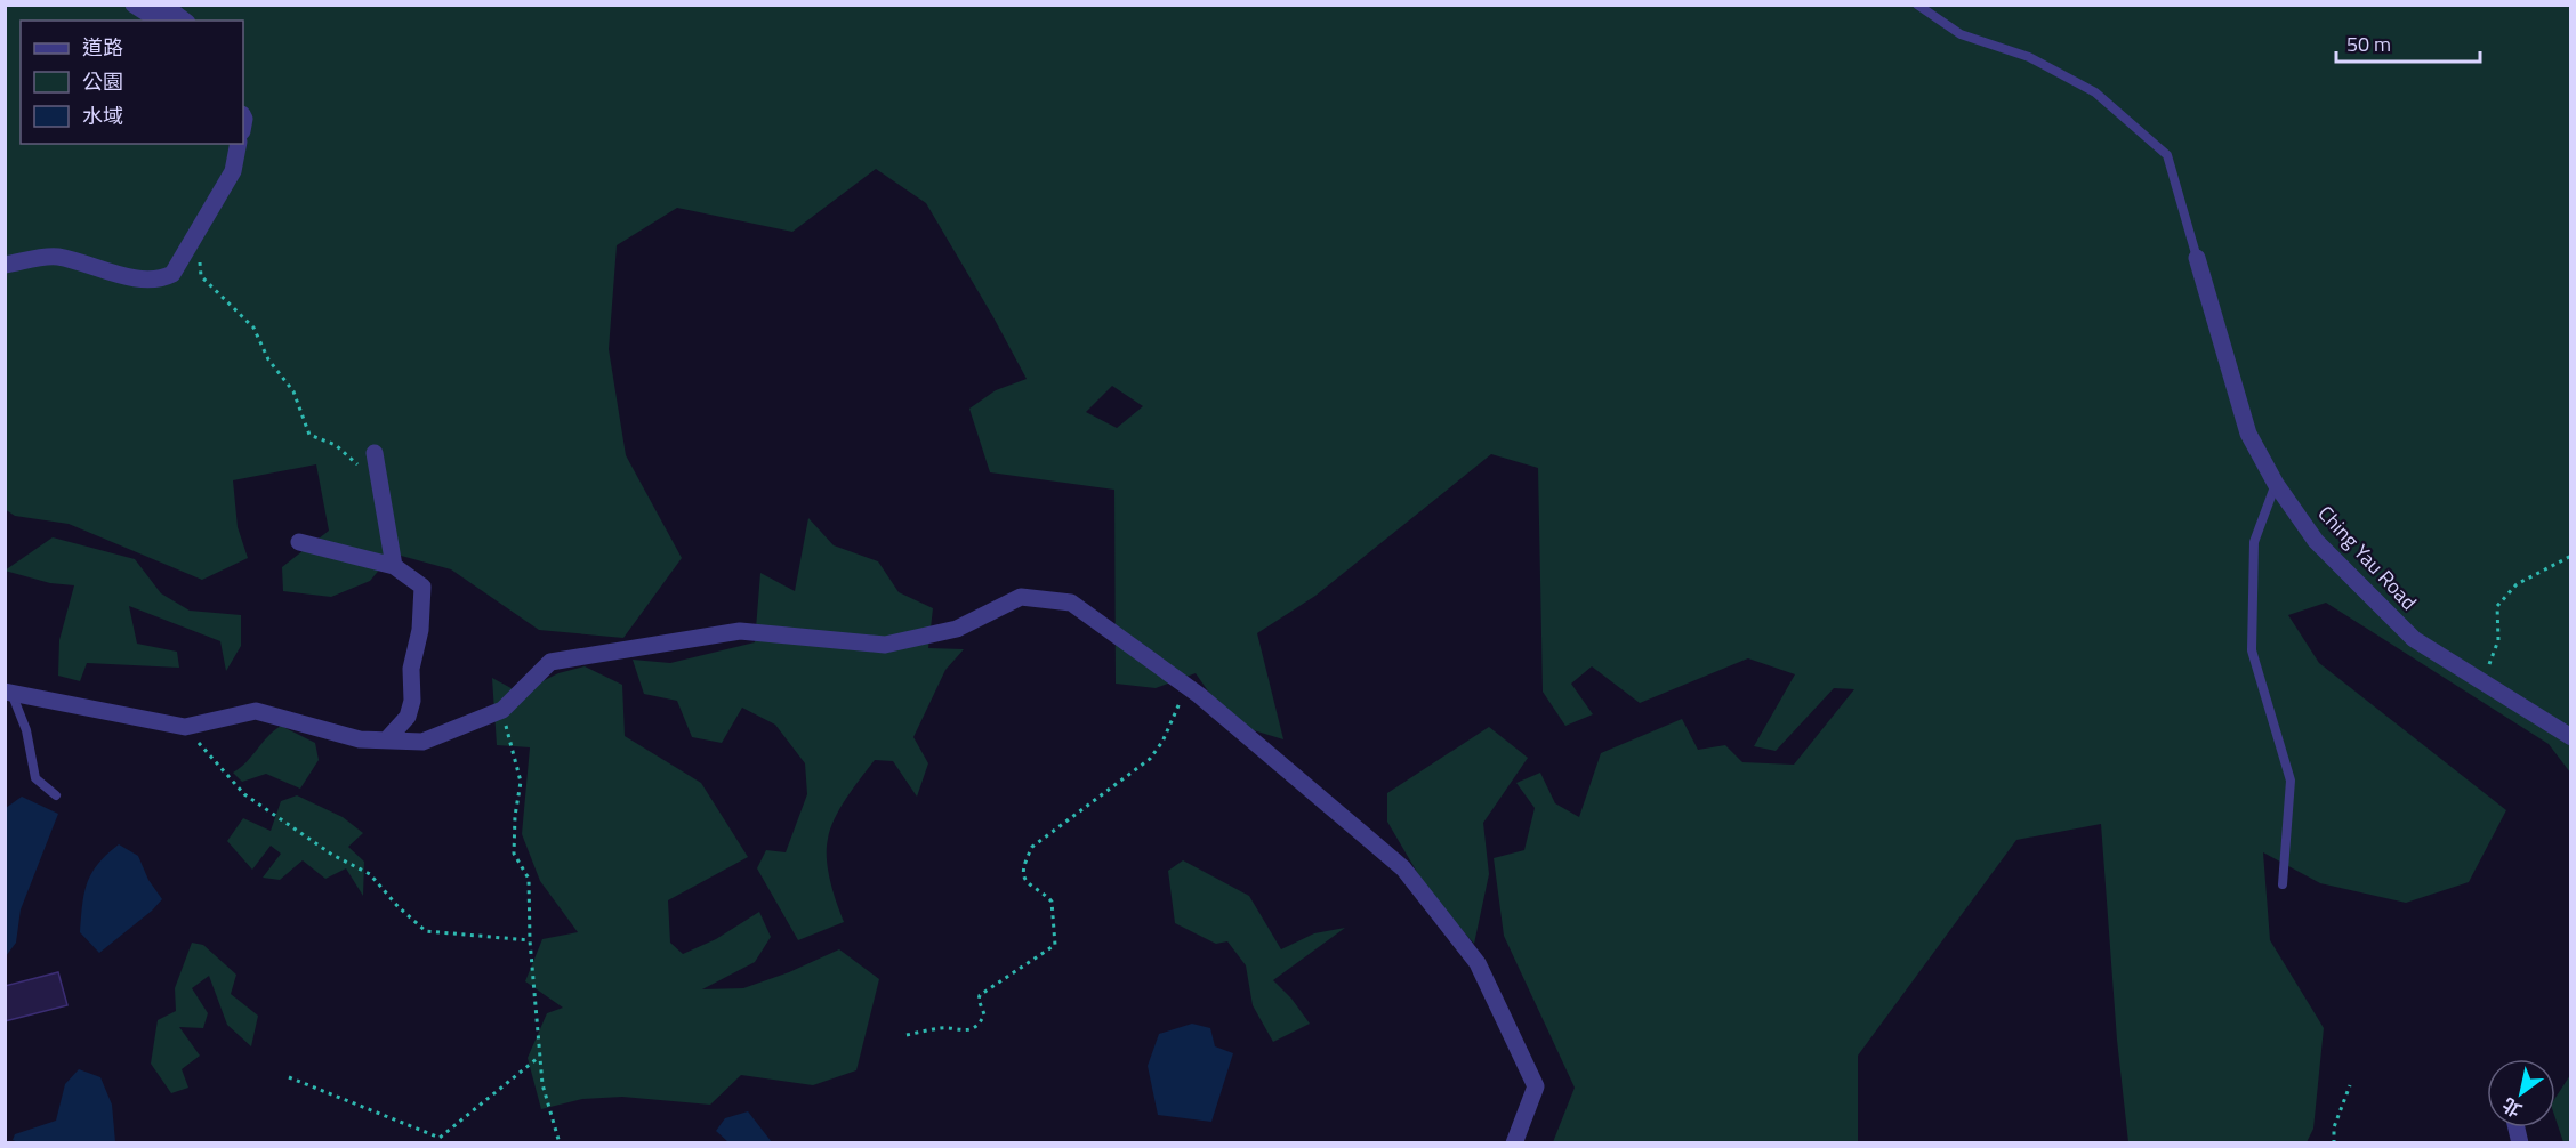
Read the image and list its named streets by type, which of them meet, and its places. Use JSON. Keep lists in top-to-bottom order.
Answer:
{
  "streets": {
    "street": ["Ching Yau Road"]
  },
  "legend": ["道路", "公園", "水域"],
  "scale_bar": "50 m",
  "north": "bottom left"
}
